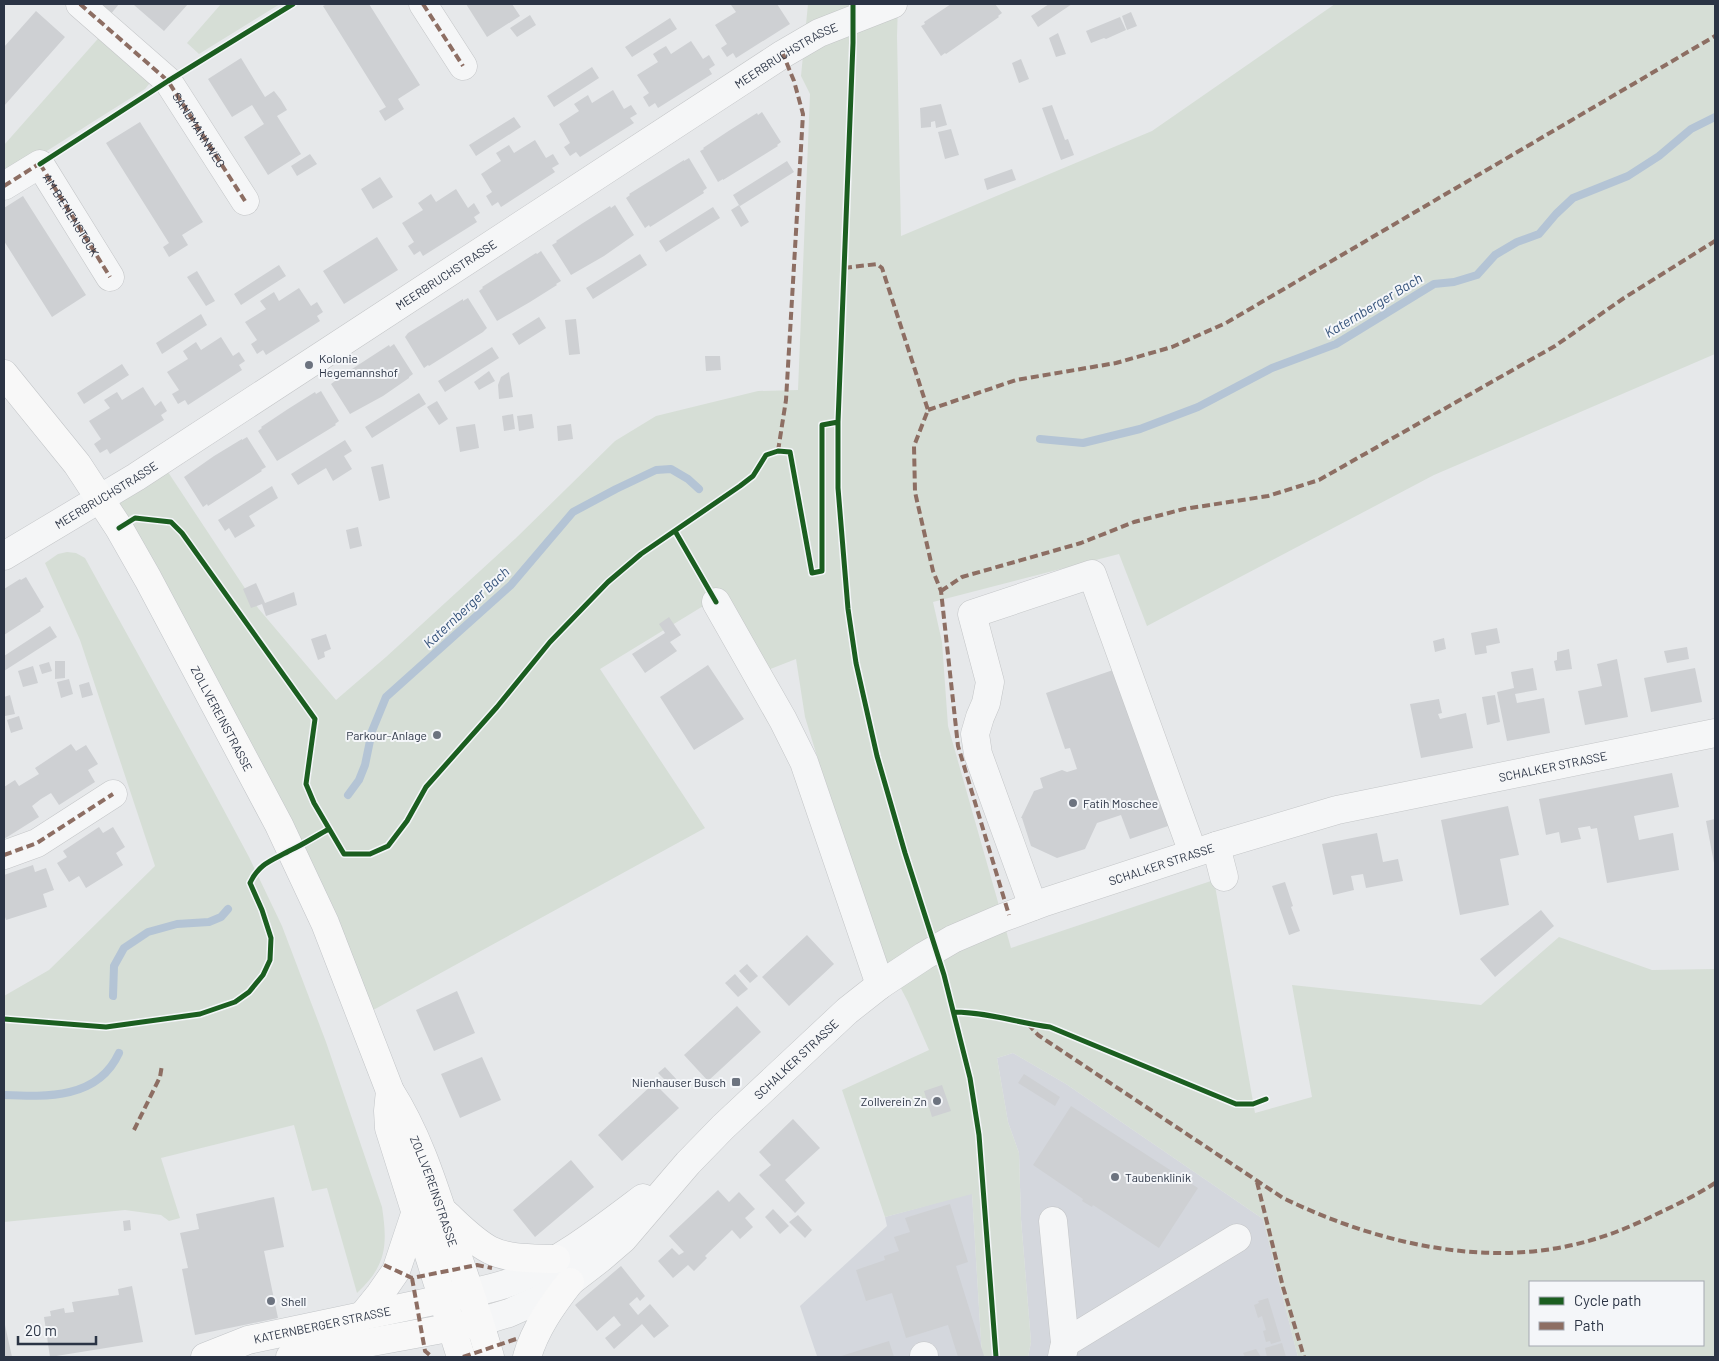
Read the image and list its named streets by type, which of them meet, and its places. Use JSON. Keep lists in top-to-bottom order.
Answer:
{
  "streets": {
    "main road": ["ZOLLVEREINSTRASSE", "KATERNBERGER STRASSE"],
    "street": [
      "MEERBRUCHSTRASSE",
      "SANDMANNWEG",
      "AM BIENENSTOCK",
      "SCHALKER STRASSE"
    ]
  },
  "crossings": [
    ["MEERBRUCHSTRASSE", "ZOLLVEREINSTRASSE"],
    ["ZOLLVEREINSTRASSE", "SCHALKER STRASSE"],
    ["ZOLLVEREINSTRASSE", "KATERNBERGER STRASSE"],
    ["SCHALKER STRASSE", "KATERNBERGER STRASSE"]
  ],
  "water": ["Katernberger Bach"],
  "places": {
    "other": [
      "Kolonie Hegemannshof",
      "Parkour-Anlage",
      "Fatih Moschee",
      "Zollverein Zn",
      "Taubenklinik",
      "Shell"
    ],
    "transit": ["Nienhauser Busch"]
  },
  "legend": ["Cycle path", "Path"],
  "scale_bar": "20 m"
}
